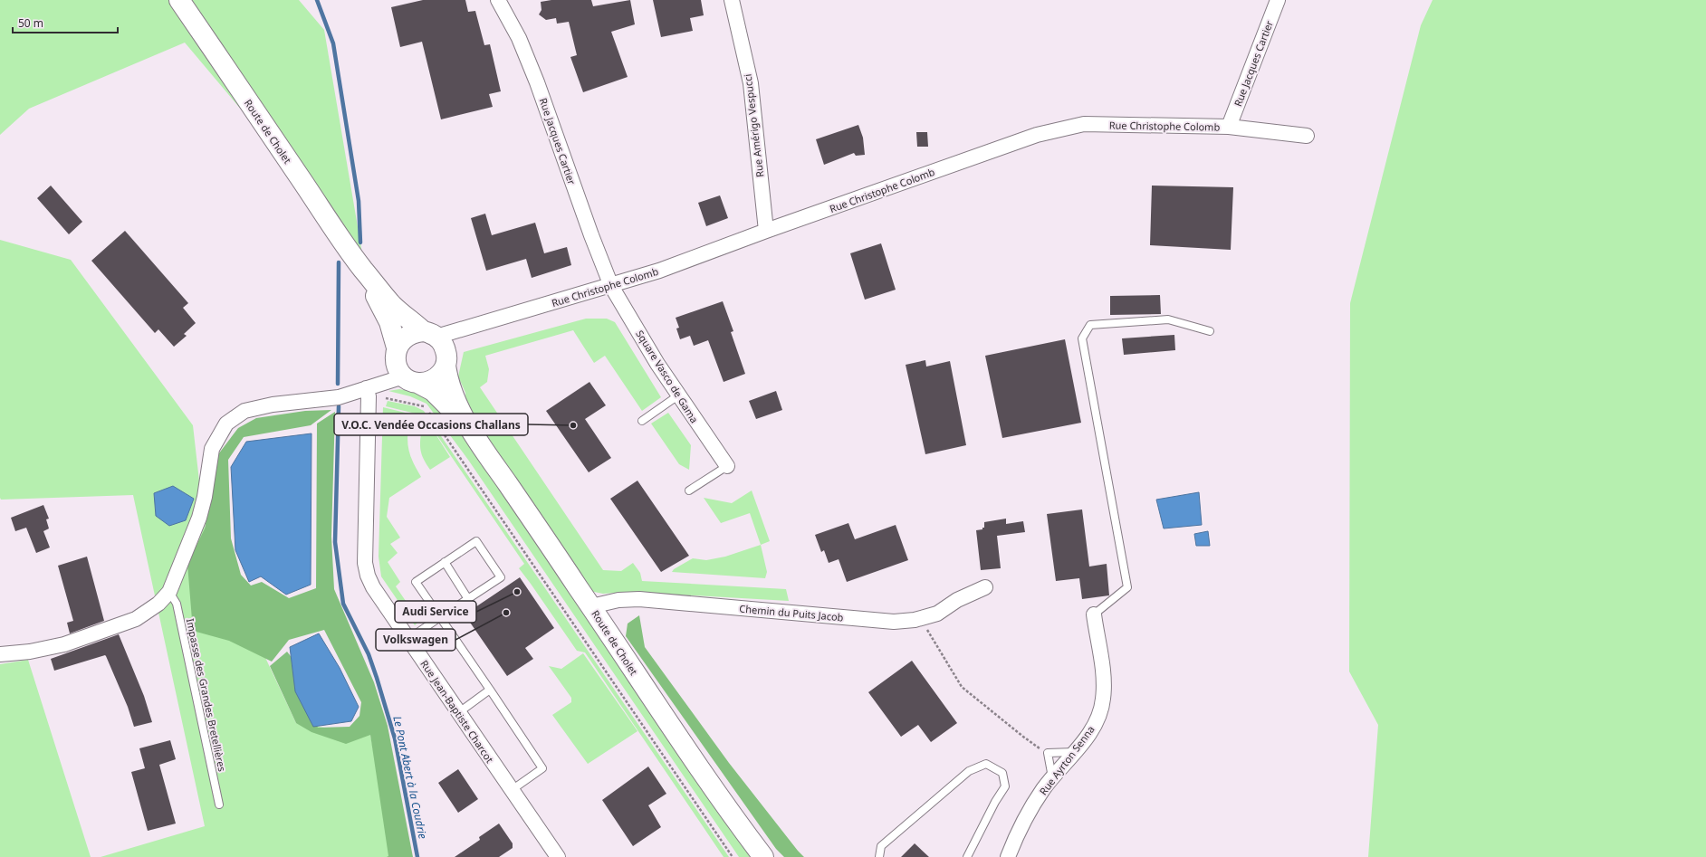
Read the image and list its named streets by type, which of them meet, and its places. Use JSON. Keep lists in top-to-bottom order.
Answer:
{
  "streets": {
    "main road": ["Route de Cholet"],
    "street": [
      "Rue Jacques Cartier",
      "Rue Amérigo Vespucci",
      "Rue Christophe Colomb",
      "Square Vasco de Gama",
      "Chemin du Puits Jacob",
      "Rue Jean-Baptiste Charcot",
      "Rue Ayrton Senna"
    ],
    "lane": ["Impasse des Grandes Bretellières"]
  },
  "crossings": [
    ["Rue Jacques Cartier", "Rue Christophe Colomb"],
    ["Rue Jacques Cartier", "Square Vasco de Gama"],
    ["Rue Amérigo Vespucci", "Rue Christophe Colomb"],
    ["Rue Christophe Colomb", "Route de Cholet"],
    ["Rue Christophe Colomb", "Square Vasco de Gama"],
    ["Route de Cholet", "Chemin du Puits Jacob"]
  ],
  "water": ["Le Pont Abert à la Coudrie"],
  "places": ["V.O.C. Vendée Occasions Challans", "Audi Service", "Volkswagen"],
  "scale_bar": "50 m"
}
